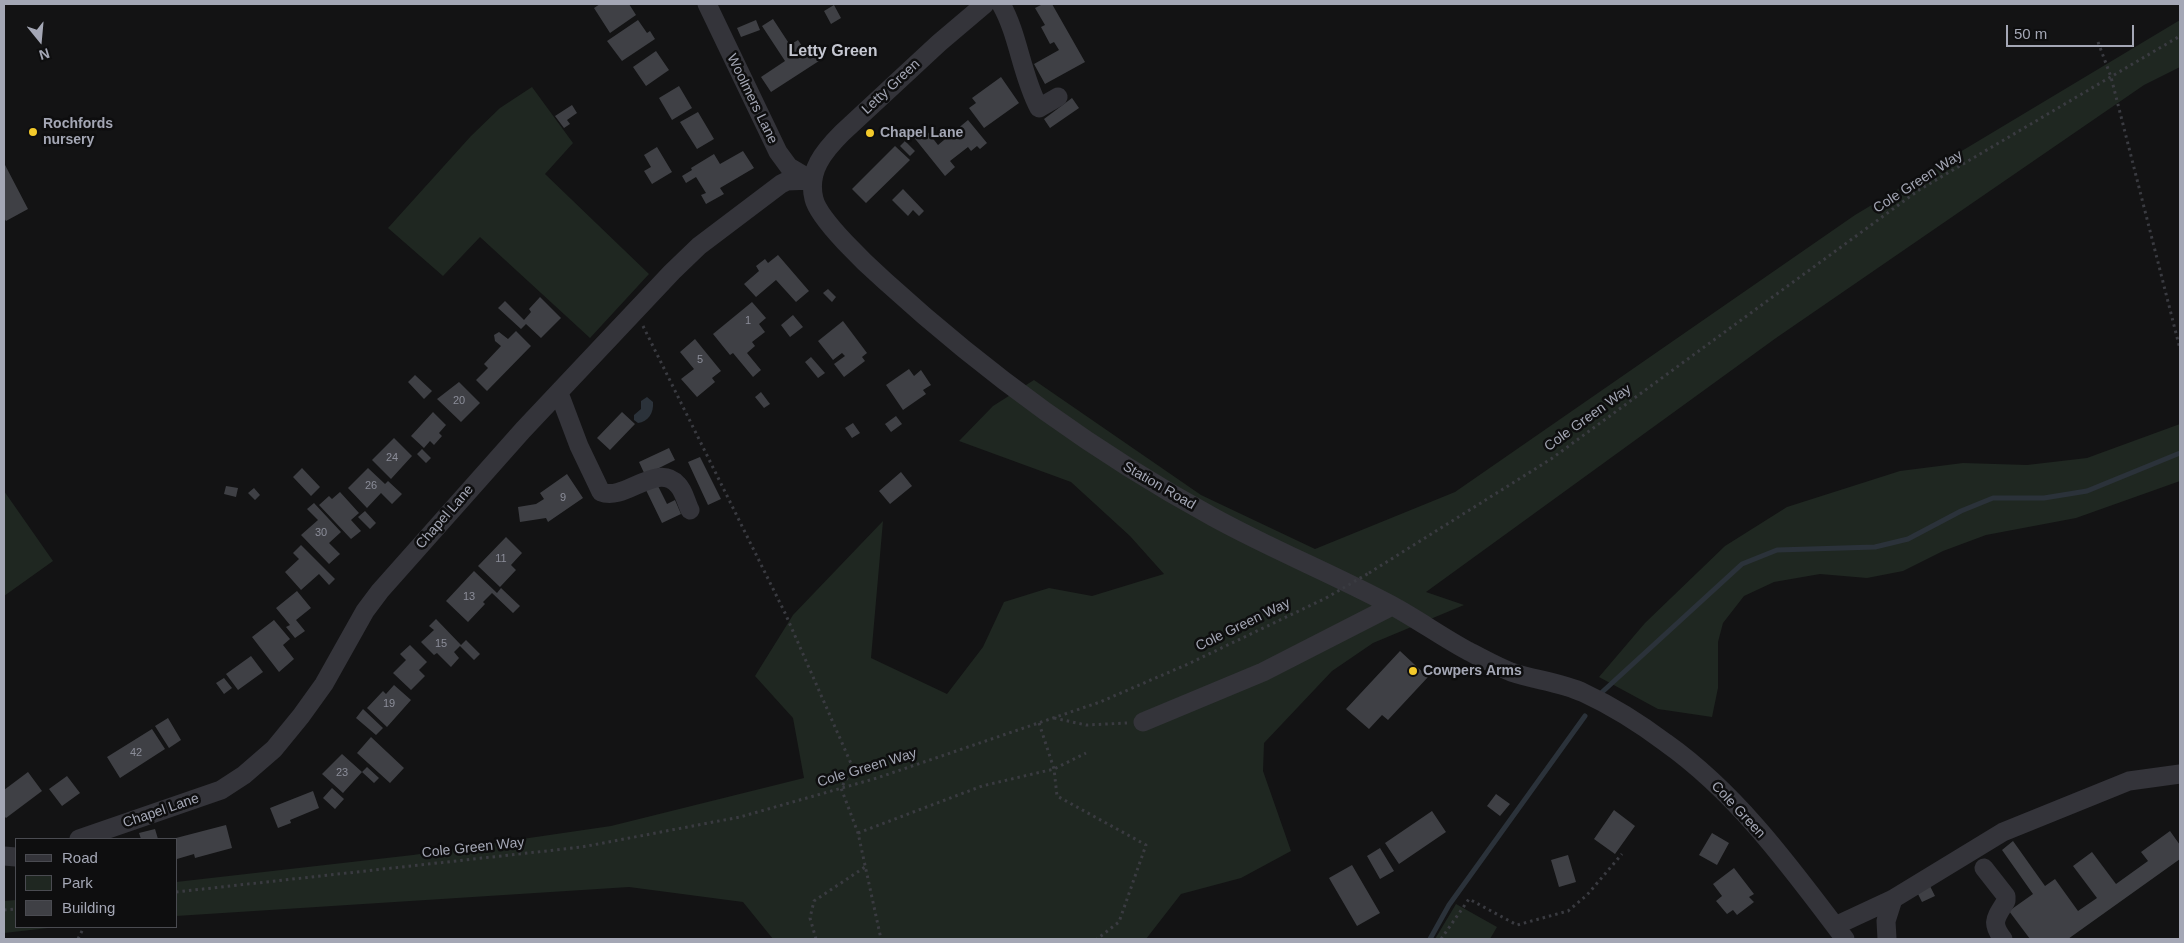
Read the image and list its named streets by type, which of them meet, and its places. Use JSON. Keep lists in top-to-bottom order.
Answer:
{
  "streets": {
    "street": [
      "Letty Green",
      "Woolmers Lane",
      "Station Road",
      "Chapel Lane",
      "Cole Green"
    ],
    "path": ["Cole Green Way"]
  },
  "crossings": [
    ["Letty Green", "Woolmers Lane"],
    ["Letty Green", "Station Road"],
    ["Letty Green", "Chapel Lane"],
    ["Woolmers Lane", "Station Road"],
    ["Woolmers Lane", "Chapel Lane"],
    ["Station Road", "Chapel Lane"],
    ["Station Road", "Cole Green"]
  ],
  "districts": ["Letty Green"],
  "places": ["Rochfords nursery", "Chapel Lane", "Cowpers Arms"],
  "house_numbers": [
    "1",
    "5",
    "20",
    "24",
    "26",
    "9",
    "30",
    "11",
    "13",
    "15",
    "19",
    "42",
    "23"
  ],
  "legend": ["Road", "Park", "Building"],
  "scale_bar": "50 m",
  "north": "bottom"
}
